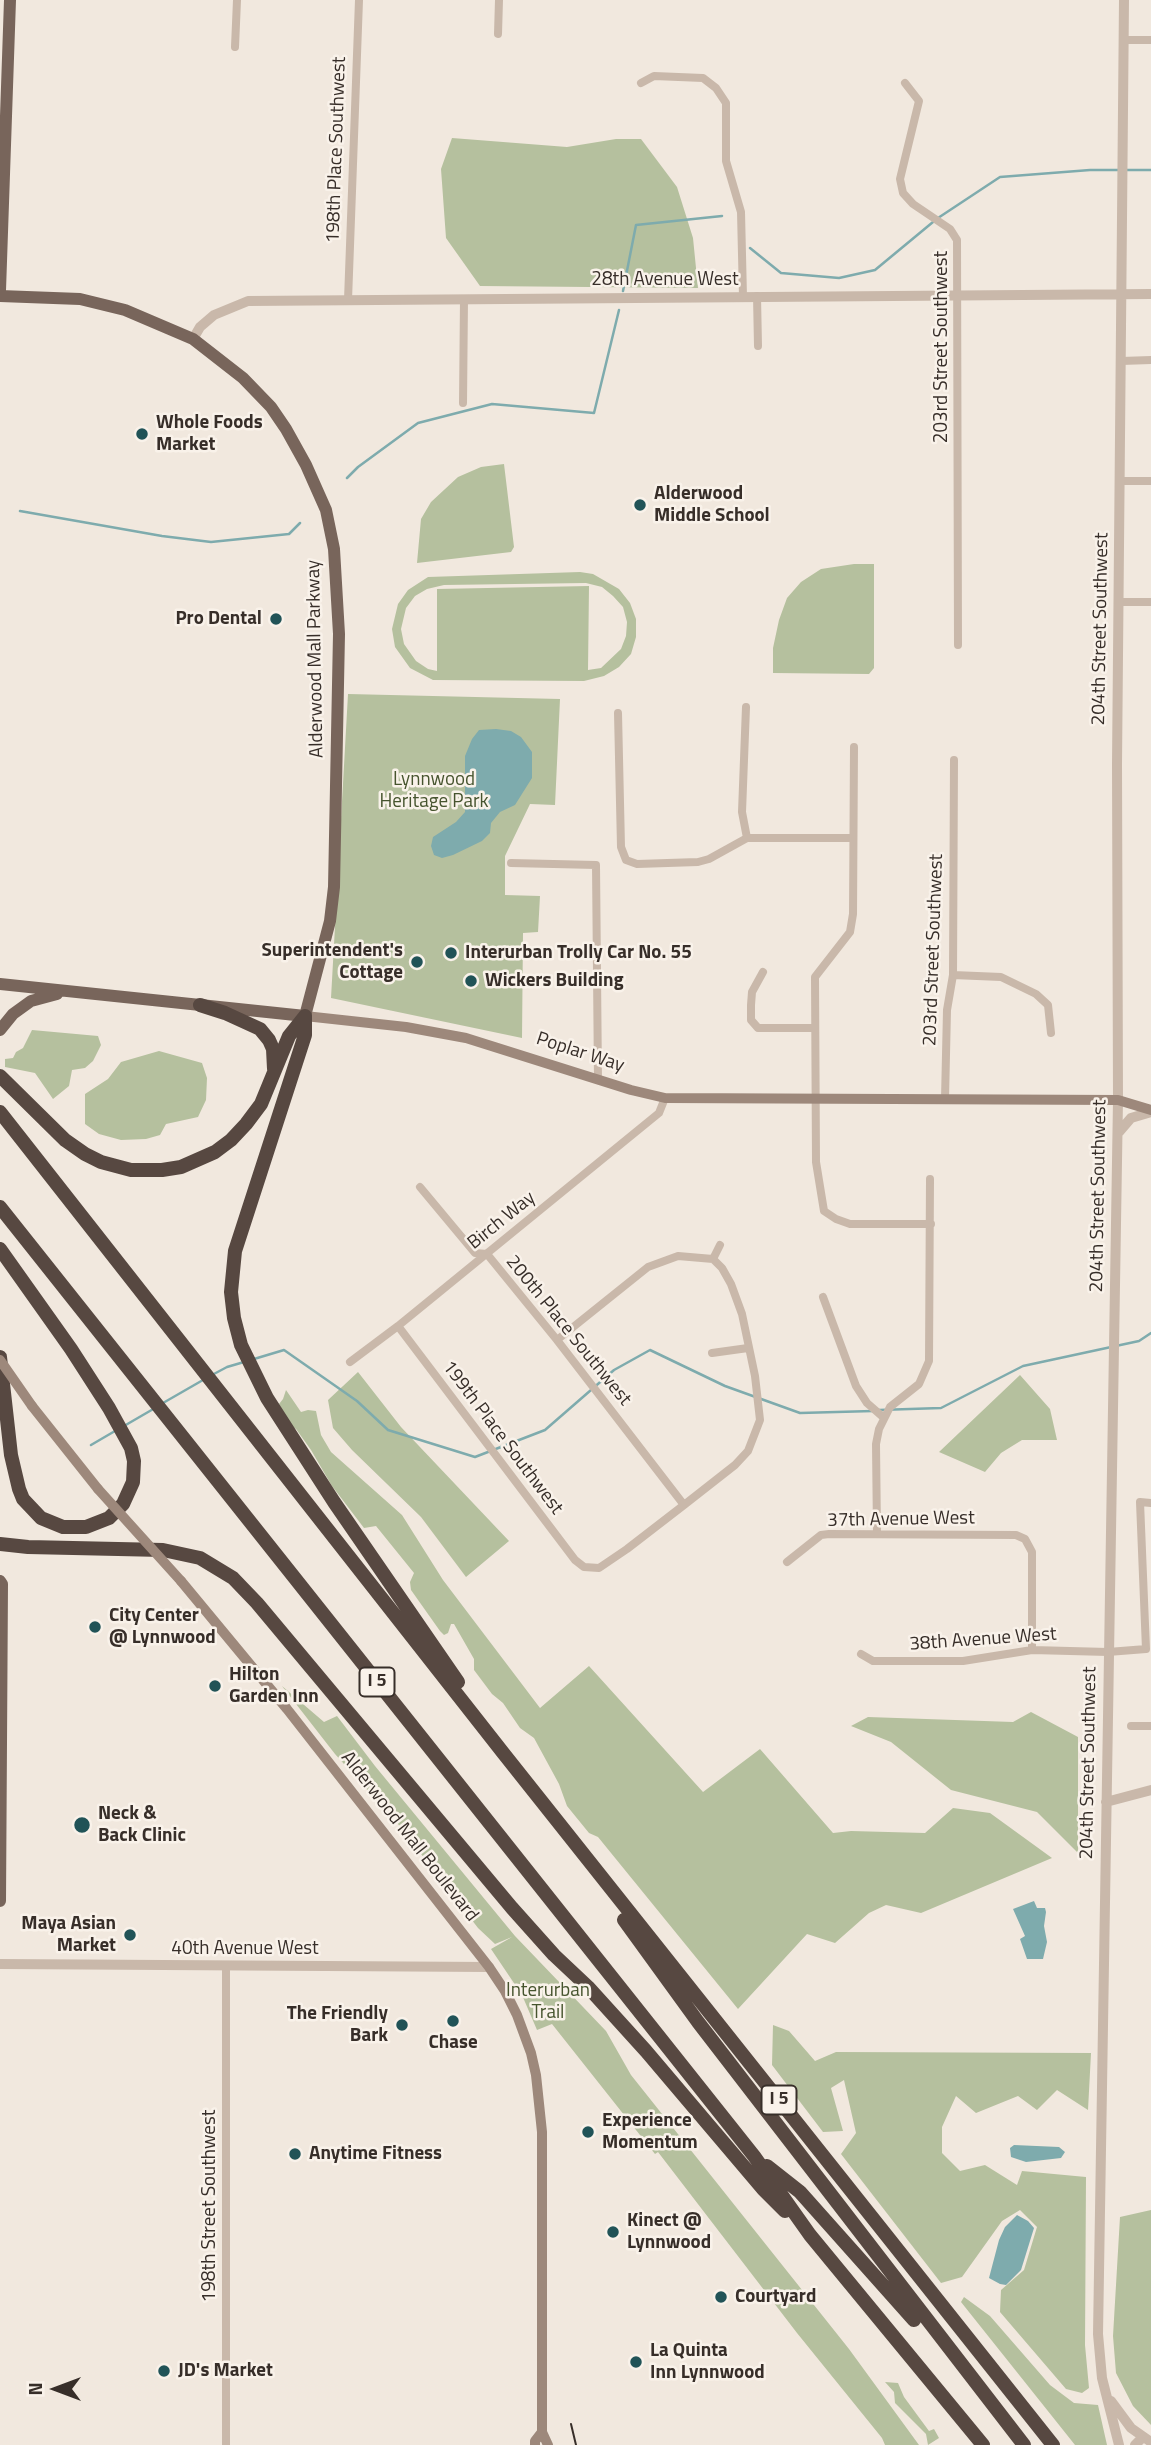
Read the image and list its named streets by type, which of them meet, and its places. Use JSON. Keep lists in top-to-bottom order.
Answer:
{
  "streets": {
    "highway": ["I 5"],
    "main road": ["Alderwood Mall Parkway", "Poplar Way", "Alderwood Mall Boulevard"],
    "street": [
      "198th Place Southwest",
      "28th Avenue West",
      "203rd Street Southwest",
      "204th Street Southwest",
      "Birch Way",
      "200th Place Southwest",
      "199th Place Southwest",
      "37th Avenue West",
      "38th Avenue West",
      "40th Avenue West",
      "198th Street Southwest"
    ]
  },
  "crossings": [
    ["198th Place Southwest", "28th Avenue West"],
    ["28th Avenue West", "203rd Street Southwest"],
    ["28th Avenue West", "204th Street Southwest"],
    ["28th Avenue West", "Alderwood Mall Parkway"],
    ["203rd Street Southwest", "Poplar Way"],
    ["204th Street Southwest", "Poplar Way"],
    ["204th Street Southwest", "38th Avenue West"],
    ["Alderwood Mall Parkway", "Poplar Way"],
    ["Poplar Way", "Birch Way"],
    ["Birch Way", "200th Place Southwest"],
    ["Birch Way", "199th Place Southwest"],
    ["200th Place Southwest", "199th Place Southwest"],
    ["37th Avenue West", "38th Avenue West"],
    ["Alderwood Mall Boulevard", "40th Avenue West"],
    ["40th Avenue West", "198th Street Southwest"]
  ],
  "parks": ["Lynnwood Heritage Park", "Interurban Trail"],
  "places": [
    "Whole Foods Market",
    "Alderwood Middle School",
    "Pro Dental",
    "Interurban Trolly Car No. 55",
    "Superintendent's Cottage",
    "Wickers Building",
    "City Center @ Lynnwood",
    "Hilton Garden Inn",
    "Neck & Back Clinic",
    "Maya Asian Market",
    "Chase",
    "The Friendly Bark",
    "Experience Momentum",
    "Anytime Fitness",
    "Kinect @ Lynnwood",
    "Courtyard",
    "La Quinta Inn Lynnwood",
    "JD's Market"
  ],
  "north": "left"
}
